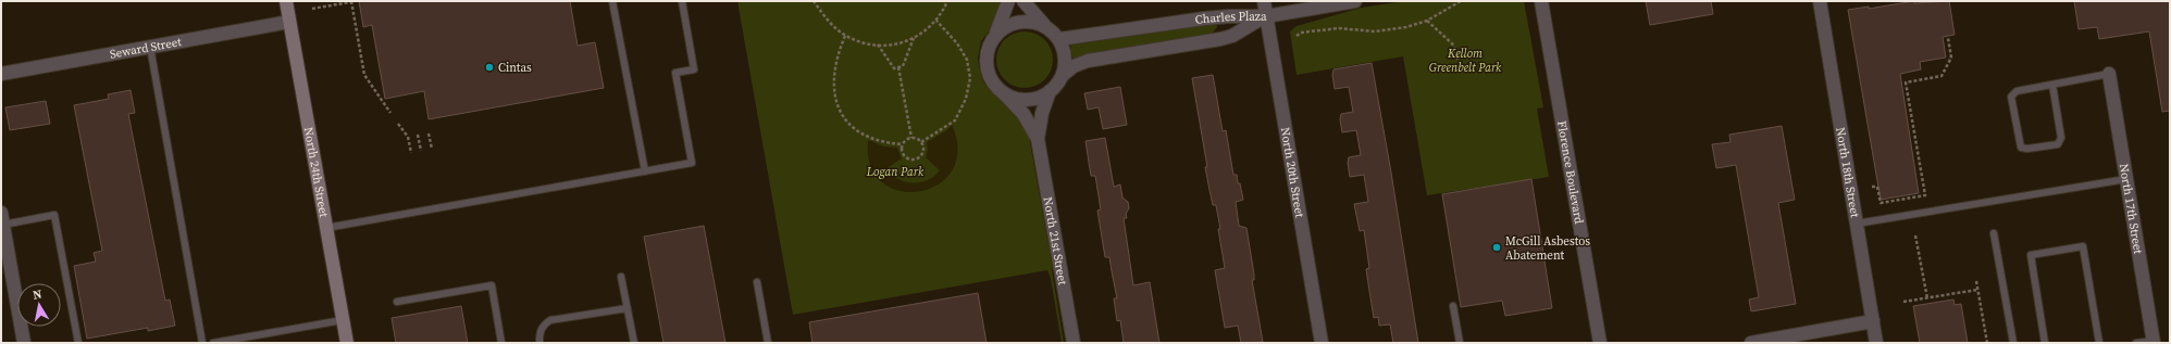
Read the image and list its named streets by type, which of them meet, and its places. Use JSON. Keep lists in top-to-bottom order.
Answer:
{
  "streets": {
    "main road": ["North 24th Street"],
    "street": [
      "Charles Plaza",
      "Seward Street",
      "North 20th Street",
      "Florence Boulevard",
      "North 18th Street",
      "North 17th Street",
      "North 21st Street"
    ]
  },
  "crossings": [
    ["Charles Plaza", "North 20th Street"],
    ["Seward Street", "North 24th Street"]
  ],
  "parks": ["Kellom Greenbelt Park", "Logan Park"],
  "places": ["Cintas", "McGill Asbestos Abatement"],
  "north": "top"
}
